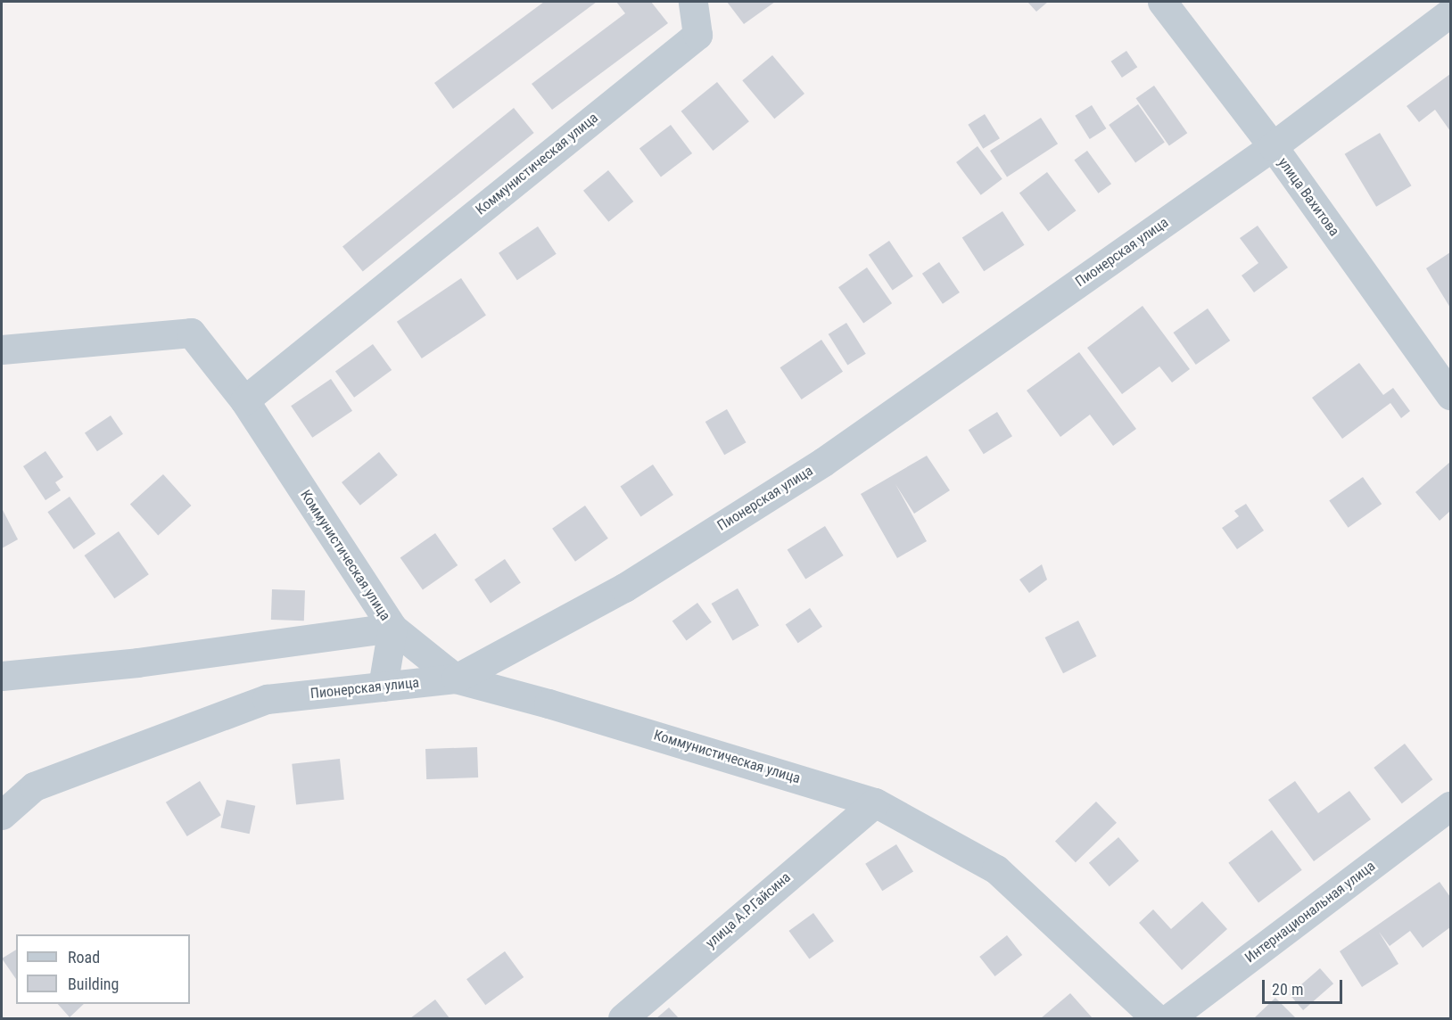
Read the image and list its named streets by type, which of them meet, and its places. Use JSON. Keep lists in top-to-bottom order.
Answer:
{
  "streets": {
    "street": [
      "Коммунистическая улица",
      "улица Вахитова",
      "Пионерская улица",
      "улица А.Р.Гайсина",
      "Интернациональная улица"
    ]
  },
  "crossings": [
    ["Коммунистическая улица", "Пионерская улица"],
    ["Коммунистическая улица", "улица А.Р.Гайсина"],
    ["улица Вахитова", "Пионерская улица"]
  ],
  "legend": ["Road", "Building"],
  "scale_bar": "20 m"
}
